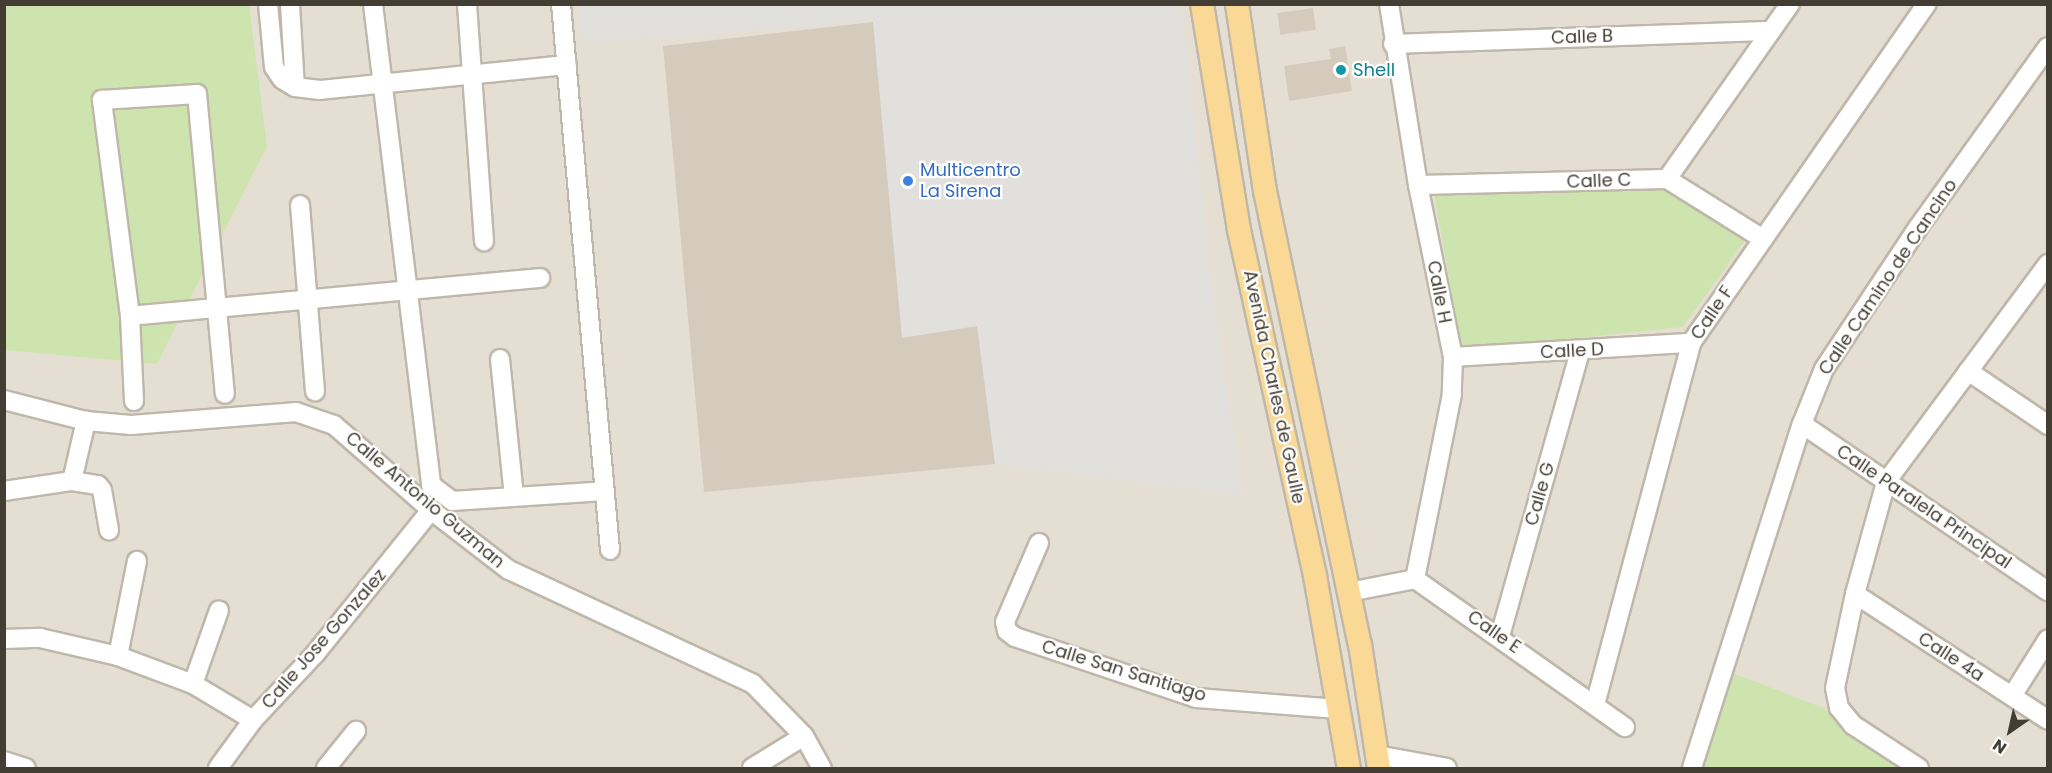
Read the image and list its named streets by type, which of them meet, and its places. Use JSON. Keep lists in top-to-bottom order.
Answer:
{
  "streets": {
    "main road": ["Avenida Charles de Gaulle"],
    "street": [
      "Calle B",
      "Calle C",
      "Calle Camino de Cancino",
      "Calle H",
      "Calle F",
      "Calle D",
      "Calle G",
      "Calle Antonio Guzman",
      "Calle Paralela Principal",
      "Calle E",
      "Calle Jose Gonzalez",
      "Calle 4a",
      "Calle San Santiago"
    ]
  },
  "crossings": [
    ["Calle B", "Calle H"],
    ["Calle C", "Calle H"],
    ["Calle Camino de Cancino", "Calle Paralela Principal"],
    ["Calle H", "Calle D"],
    ["Calle H", "Calle E"],
    ["Calle F", "Calle D"],
    ["Calle F", "Calle E"],
    ["Calle D", "Calle G"],
    ["Avenida Charles de Gaulle", "Calle San Santiago"],
    ["Calle G", "Calle E"],
    ["Calle Antonio Guzman", "Calle Jose Gonzalez"]
  ],
  "places": ["Shell", "Multicentro La Sirena"],
  "north": "bottom left"
}
